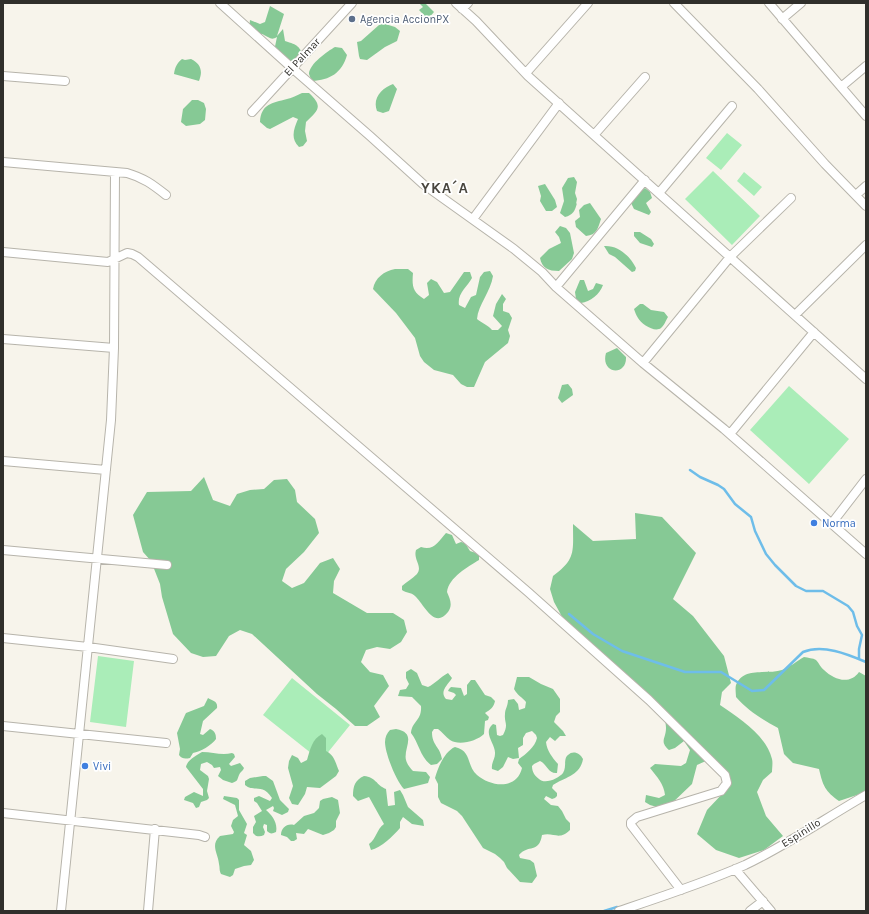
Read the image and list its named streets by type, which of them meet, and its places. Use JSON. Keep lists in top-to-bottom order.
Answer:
{
  "streets": {
    "street": ["El Palmar", "Espinillo"]
  },
  "districts": ["YKA´A"],
  "places": ["Agencia AccionPX", "Norma", "Vivi"]
}
